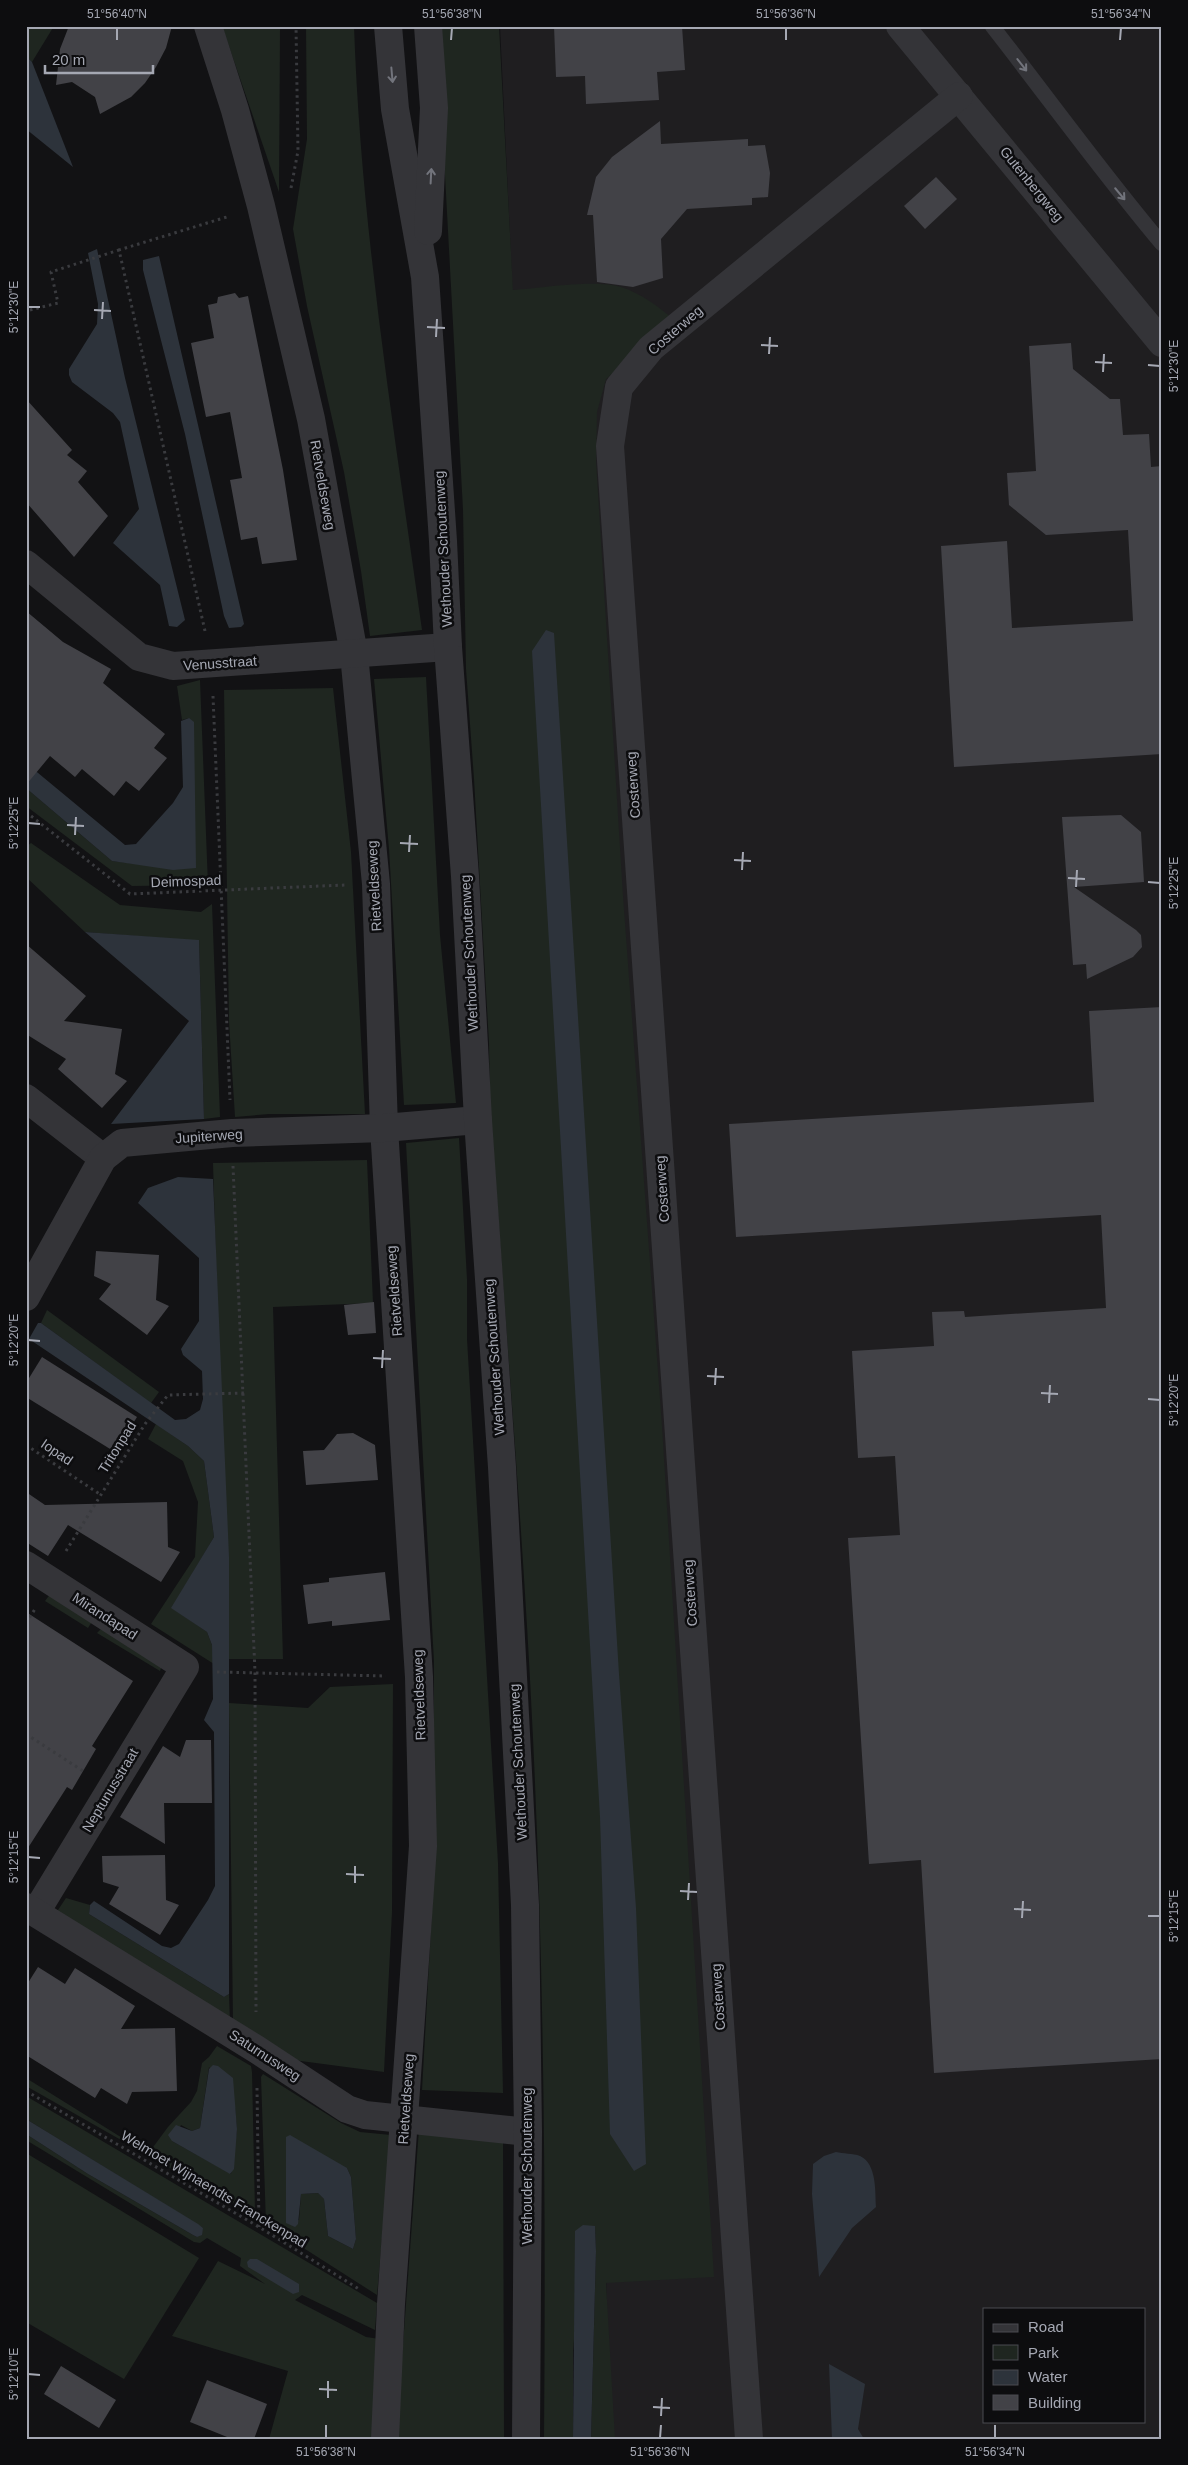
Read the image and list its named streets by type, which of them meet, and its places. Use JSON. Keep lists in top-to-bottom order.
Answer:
{
  "streets": {
    "street": [
      "Gutenbergweg",
      "Costerweg",
      "Rietveldseweg",
      "Wethouder Schoutenweg",
      "Venusstraat",
      "Jupiterweg",
      "Mirandapad",
      "Neptunusstraat",
      "Saturnusweg"
    ],
    "path": [
      "Deimospad",
      "Tritonpad",
      "Iopad",
      "Welmoet Wijnaendts Franckenpad"
    ]
  },
  "crossings": [
    ["Gutenbergweg", "Costerweg"],
    ["Rietveldseweg", "Venusstraat"],
    ["Rietveldseweg", "Deimospad"],
    ["Rietveldseweg", "Jupiterweg"],
    ["Rietveldseweg", "Saturnusweg"],
    ["Rietveldseweg", "Welmoet Wijnaendts Franckenpad"],
    ["Wethouder Schoutenweg", "Venusstraat"],
    ["Wethouder Schoutenweg", "Jupiterweg"],
    ["Wethouder Schoutenweg", "Saturnusweg"],
    ["Tritonpad", "Iopad"],
    ["Tritonpad", "Mirandapad"],
    ["Mirandapad", "Neptunusstraat"],
    ["Neptunusstraat", "Saturnusweg"]
  ],
  "legend": [
    "Road",
    "Park",
    "Water",
    "Building"
  ],
  "scale_bar": "20 m",
  "coordinates": [
    "51°56'40\"N",
    "51°56'38\"N",
    "51°56'36\"N",
    "51°56'34\"N",
    "5°12'30\"E",
    "5°12'25\"E",
    "5°12'20\"E",
    "5°12'15\"E",
    "5°12'10\"E"
  ]
}
